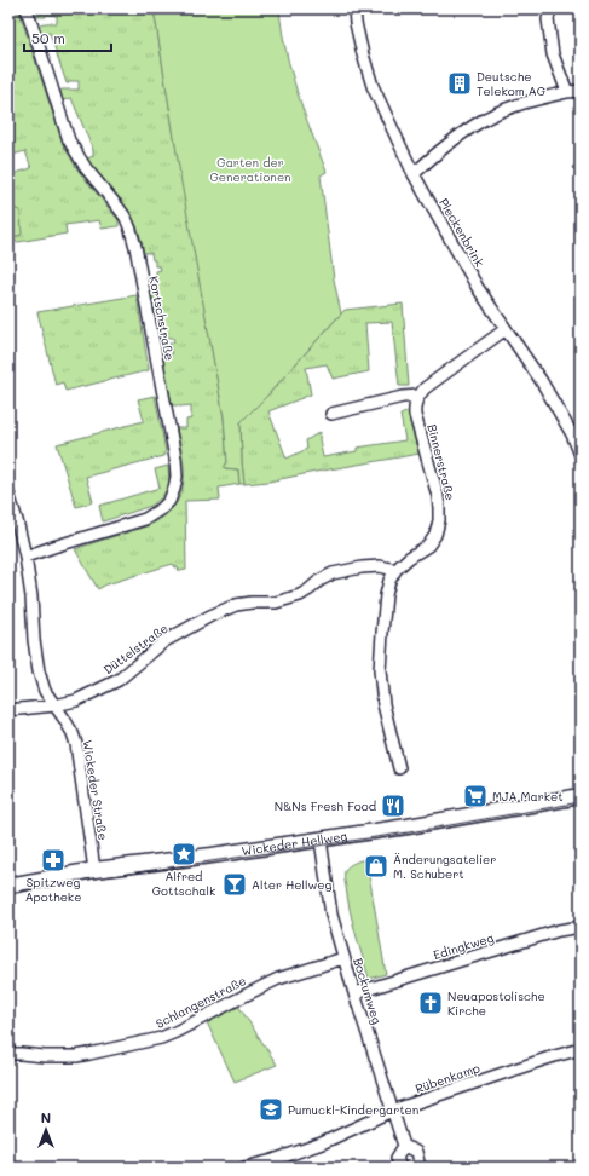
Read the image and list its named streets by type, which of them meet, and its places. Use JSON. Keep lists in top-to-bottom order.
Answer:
{
  "streets": {
    "main road": ["Wickeder Hellweg"],
    "street": [
      "Pleckenbrink",
      "Kortschstraße",
      "Binnerstraße",
      "Düttelstraße",
      "Wickeder Straße",
      "Edingkweg",
      "Bockumweg",
      "Schlangenstraße",
      "Rübenkamp"
    ]
  },
  "crossings": [
    ["Kortschstraße", "Wickeder Straße"],
    ["Binnerstraße", "Düttelstraße"],
    ["Düttelstraße", "Wickeder Straße"],
    ["Wickeder Straße", "Wickeder Hellweg"],
    ["Wickeder Hellweg", "Bockumweg"],
    ["Edingkweg", "Bockumweg"],
    ["Bockumweg", "Schlangenstraße"],
    ["Bockumweg", "Rübenkamp"]
  ],
  "parks": ["Garten der Generationen"],
  "places": {
    "building": ["Deutsche Telekom AG"],
    "supermarket": ["MJA Market"],
    "restaurant": ["N&Ns Fresh Food"],
    "place": ["Alfred Gottschalk"],
    "pharmacy": ["Spitzweg Apotheke"],
    "shop": ["Änderungsatelier M. Schubert"],
    "bar": ["Alter Hellweg"],
    "church": ["Neuapostolische Kirche"],
    "school or university": ["Pumuckl-Kindergarten"]
  },
  "scale_bar": "50 m",
  "north": "top"
}
